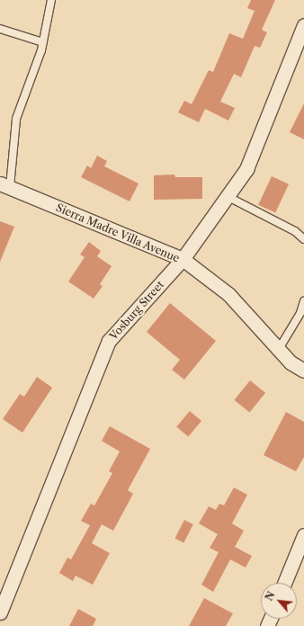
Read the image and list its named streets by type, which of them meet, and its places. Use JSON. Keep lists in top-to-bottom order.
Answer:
{
  "streets": {
    "street": ["Sierra Madre Villa Avenue", "Vosburg Street"]
  },
  "crossings": [
    ["Sierra Madre Villa Avenue", "Vosburg Street"]
  ],
  "north": "top left"
}
